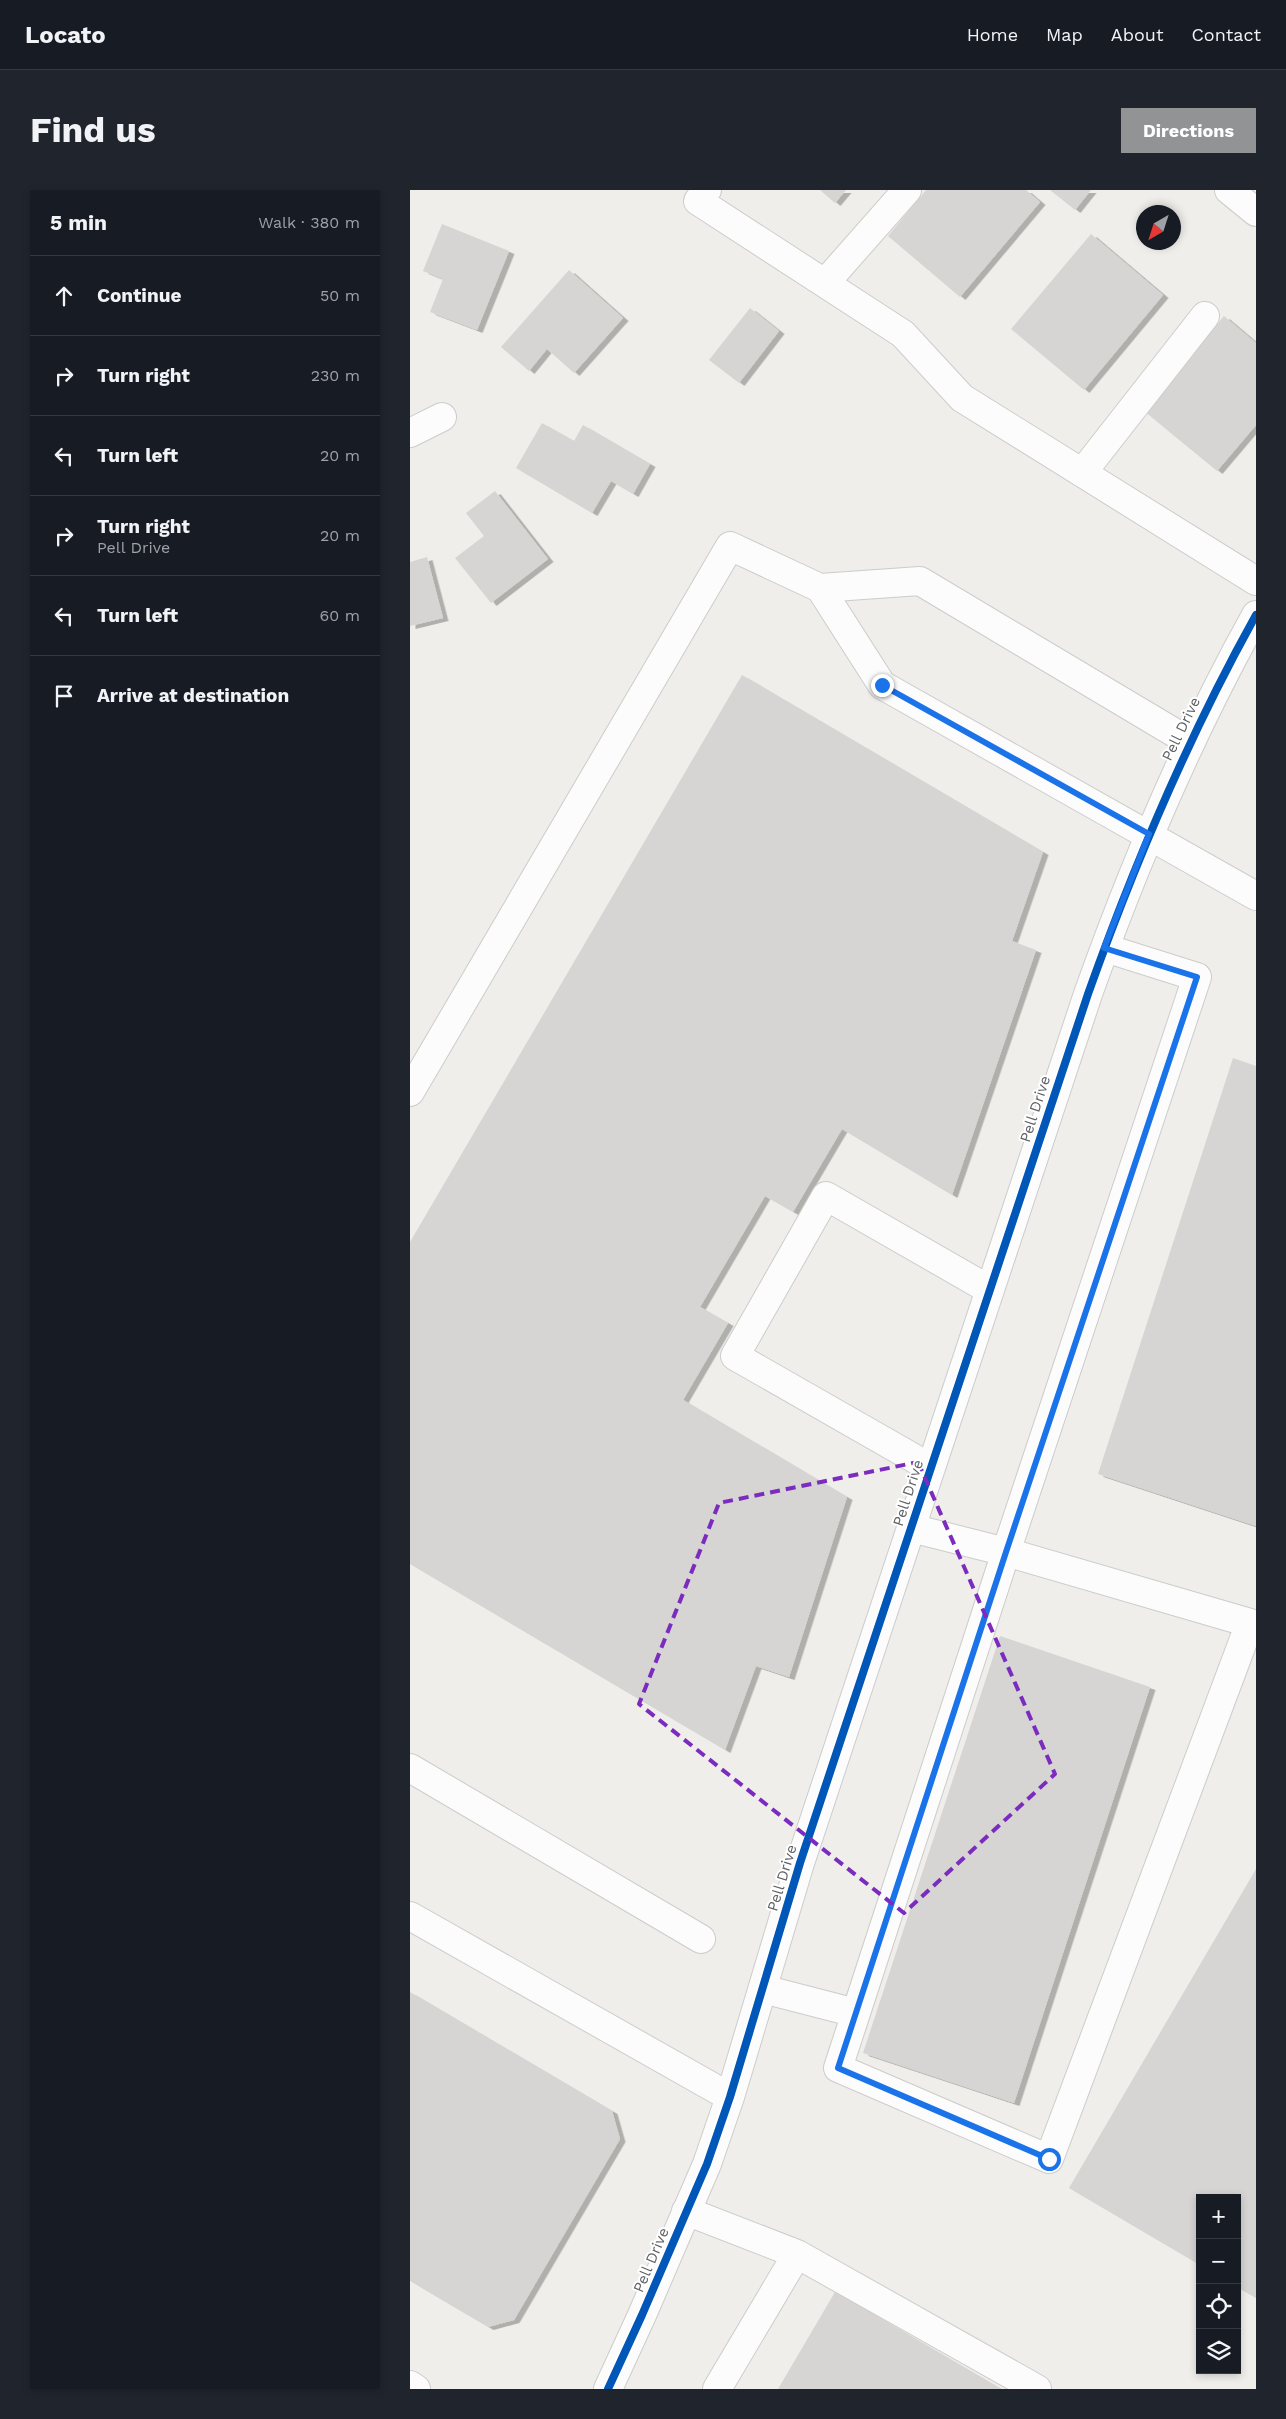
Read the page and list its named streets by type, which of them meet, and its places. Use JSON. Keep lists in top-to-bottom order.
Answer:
{
  "streets": {
    "street": ["Pell Drive"]
  },
  "north": "bottom left",
  "page": {
    "header": "Locato",
    "nav": [
      "Home",
      "Map",
      "About",
      "Contact"
    ],
    "buttons": "Directions",
    "title": "Find us",
    "heading": ["5 min", "Walk · 380 m"],
    "list": [
      ["Continue", "50 m"],
      ["Turn right", "230 m"],
      ["Turn left", "20 m"],
      ["Turn right", "Pell Drive", "20 m"],
      ["Turn left", "60 m"],
      "Arrive at destination"
    ],
    "map_buttons": ["+", "−"]
  }
}
